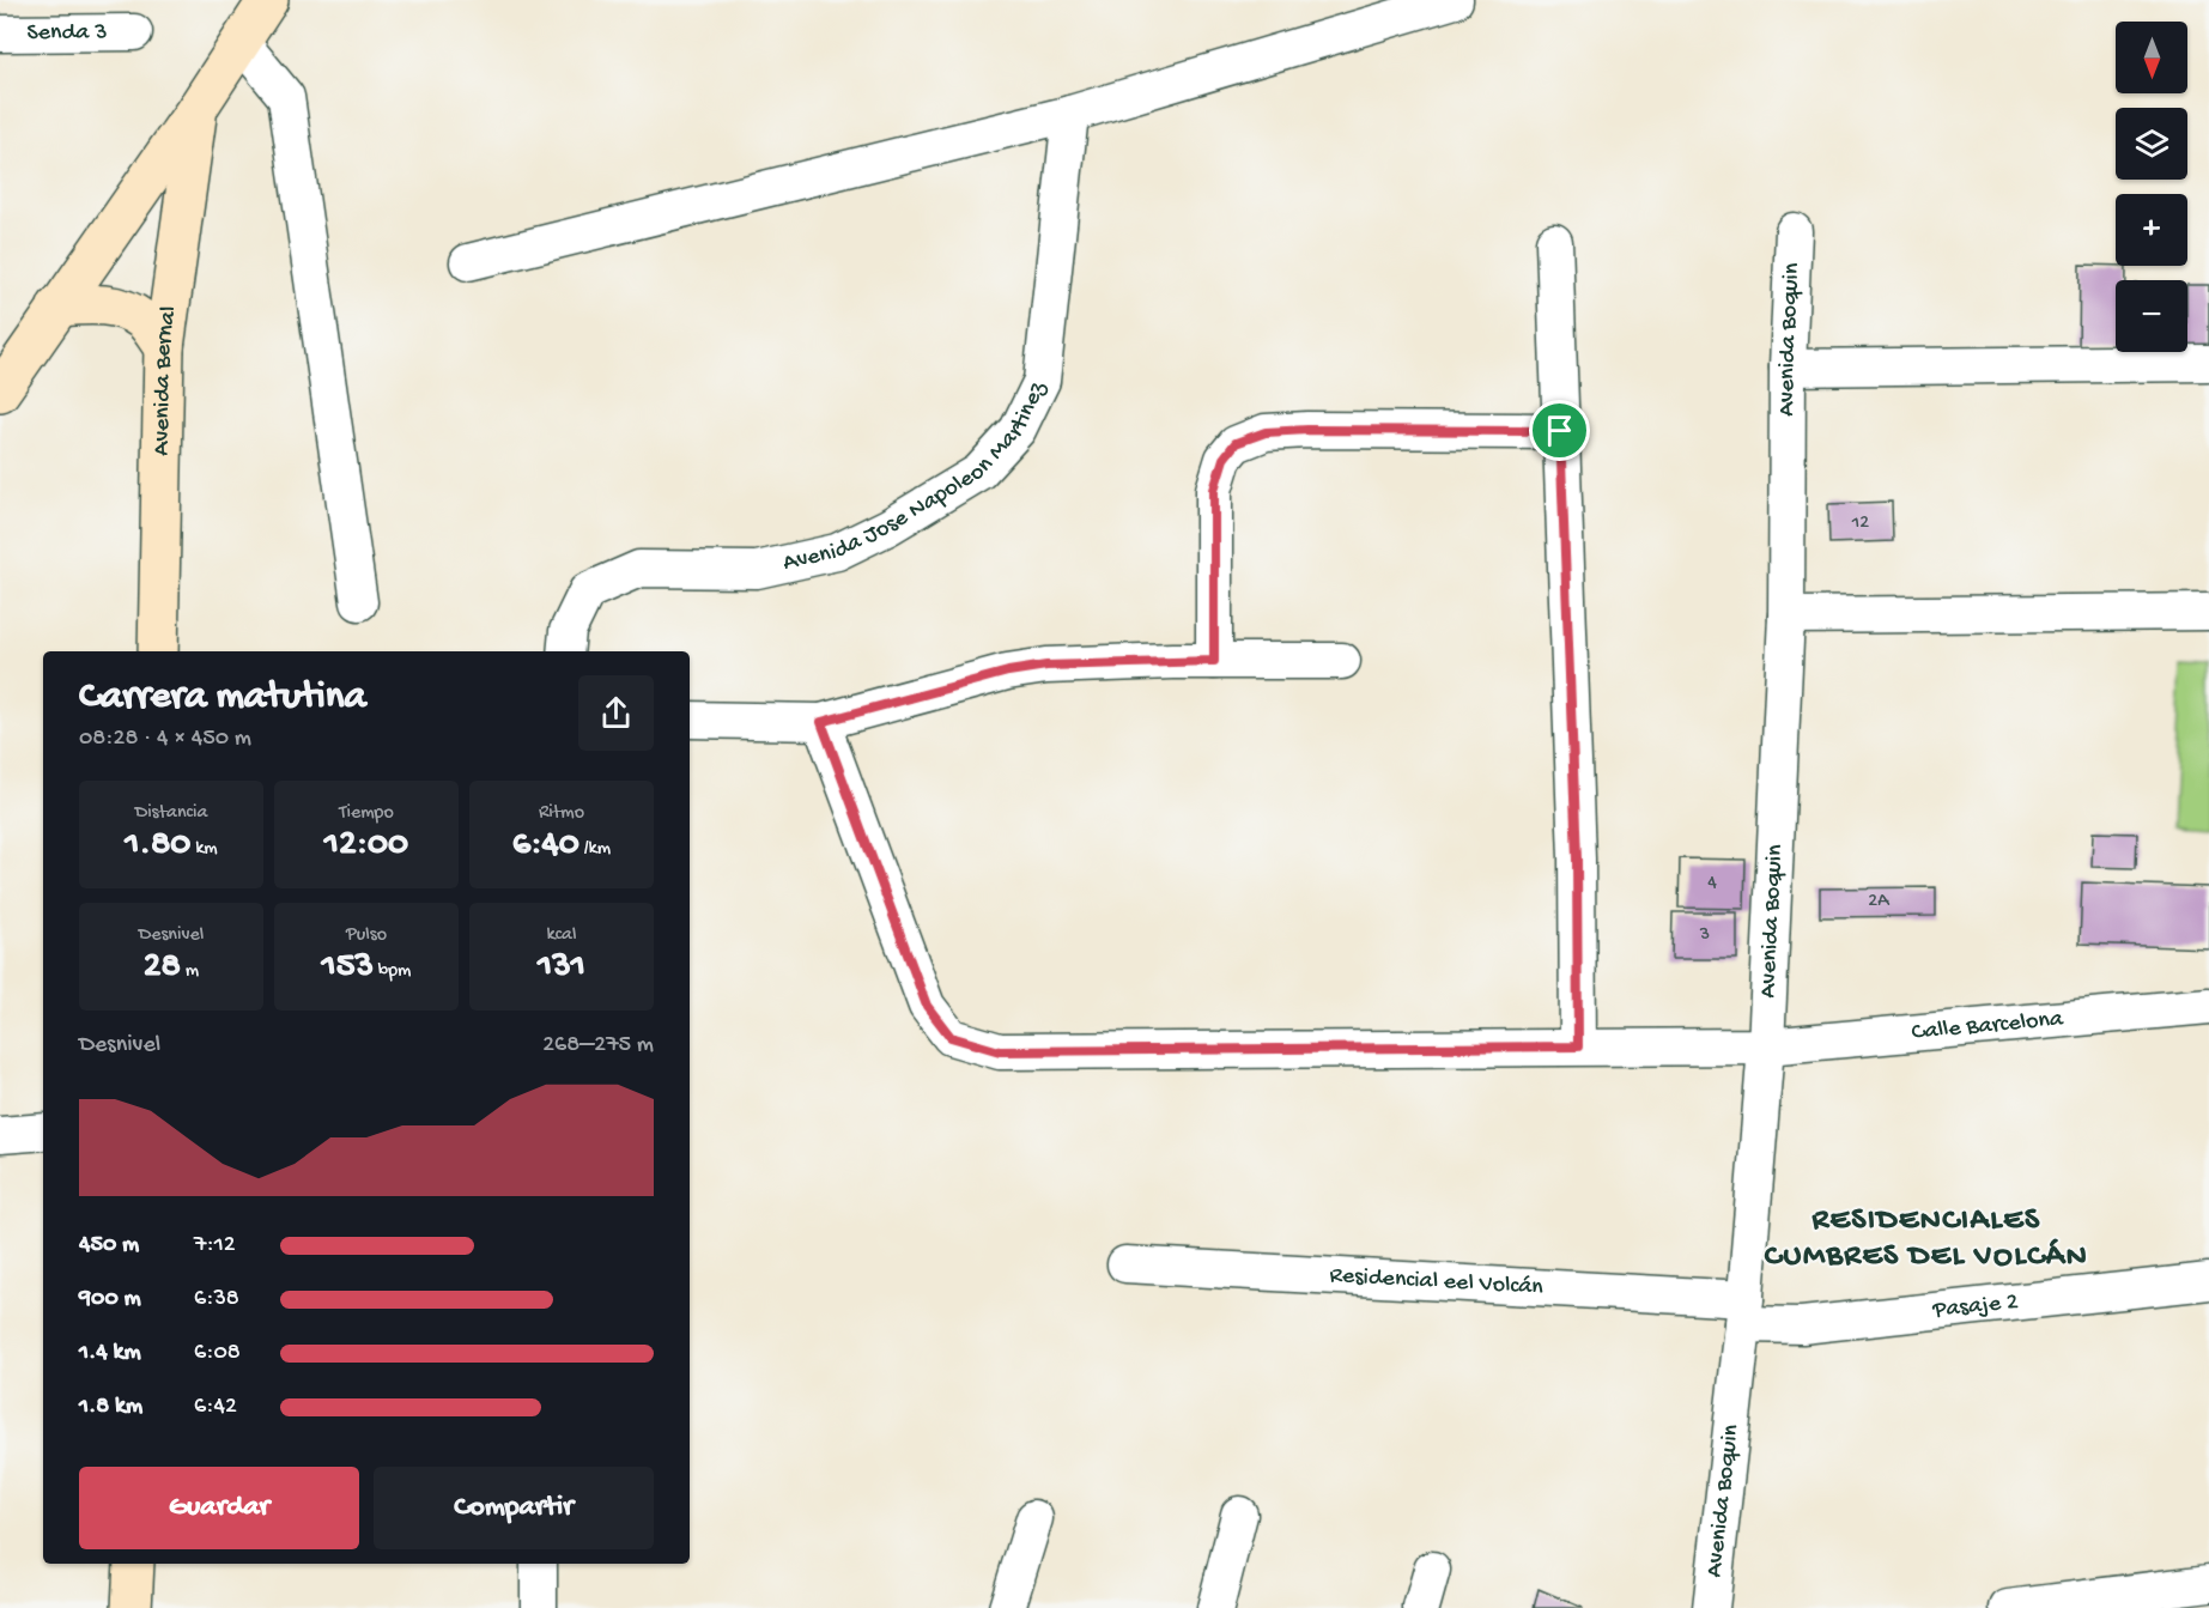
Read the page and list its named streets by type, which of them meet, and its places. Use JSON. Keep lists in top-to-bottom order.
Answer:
{
  "streets": {
    "main road": ["Avenida Bernal"],
    "street": [
      "Senda 3",
      "Avenida Boquin",
      "Avenida Jose Napoleon Martinez",
      "Calle Barcelona",
      "Residencial eel Volcán",
      "Pasaje 2"
    ]
  },
  "crossings": [
    ["Avenida Boquin", "Calle Barcelona"],
    ["Avenida Boquin", "Residencial eel Volcán"],
    ["Avenida Boquin", "Pasaje 2"],
    ["Residencial eel Volcán", "Pasaje 2"]
  ],
  "districts": ["RESIDENCIALES CUMBRES DEL VOLCÁN"],
  "house_numbers": [
    "12",
    "4",
    "2A",
    "3"
  ],
  "north": "bottom",
  "page": {
    "map_buttons": ["+", "−"],
    "heading": ["Carrera matutina", "08:28 · 4 × 450 m"],
    "stats": [
      ["Distancia", "1.80 km"],
      ["Tiempo", "12:00"],
      ["Ritmo", "6:40 /km"],
      ["Desnivel", "28 m"],
      ["Pulso", "153 bpm"],
      ["kcal", "131"]
    ],
    "chart": ["Desnivel", "268–275 m"],
    "list": [
      {
        "name": "450 m",
        "note": "7:12"
      },
      {
        "name": "900 m",
        "note": "6:38"
      },
      {
        "name": "1.4 km",
        "note": "6:08"
      },
      {
        "name": "1.8 km",
        "note": "6:42"
      }
    ],
    "buttons": ["Guardar", "Compartir"]
  }
}
